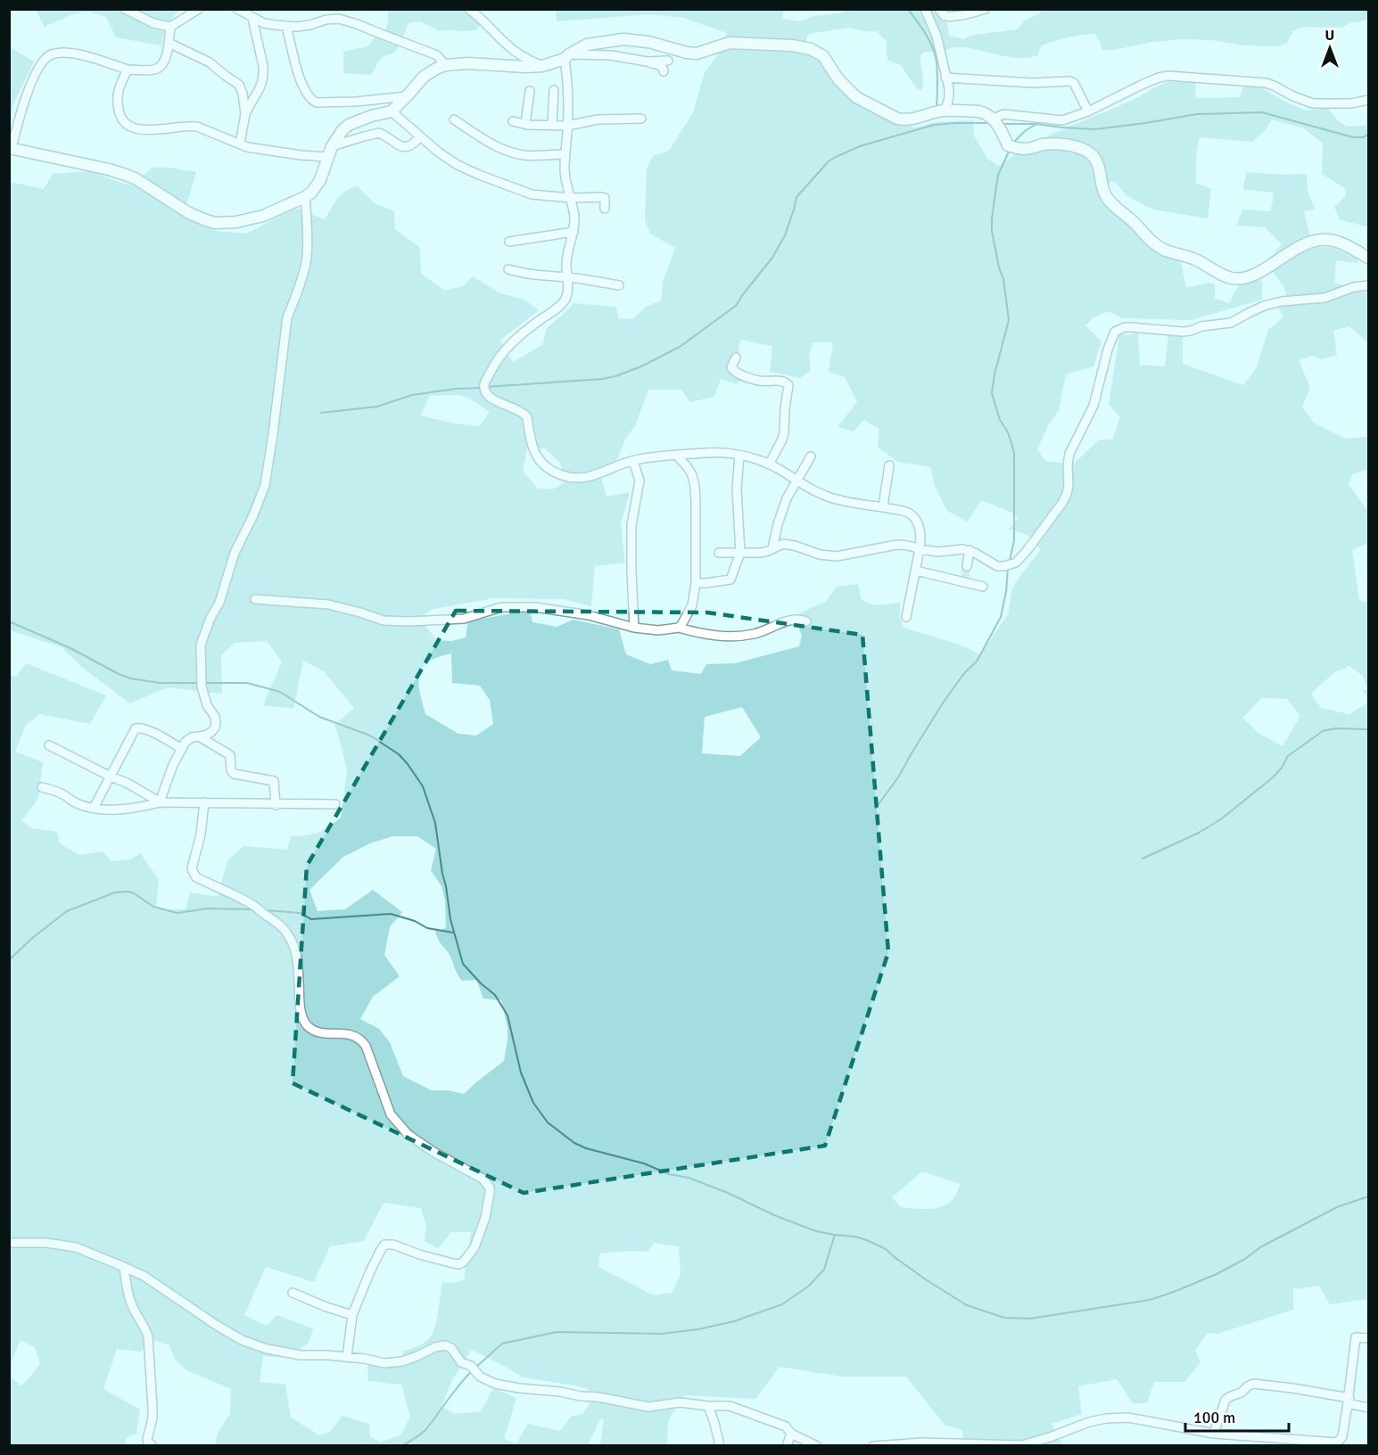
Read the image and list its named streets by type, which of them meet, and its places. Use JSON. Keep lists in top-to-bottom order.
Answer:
{
  "scale_bar": "100 m",
  "north": "top"
}
